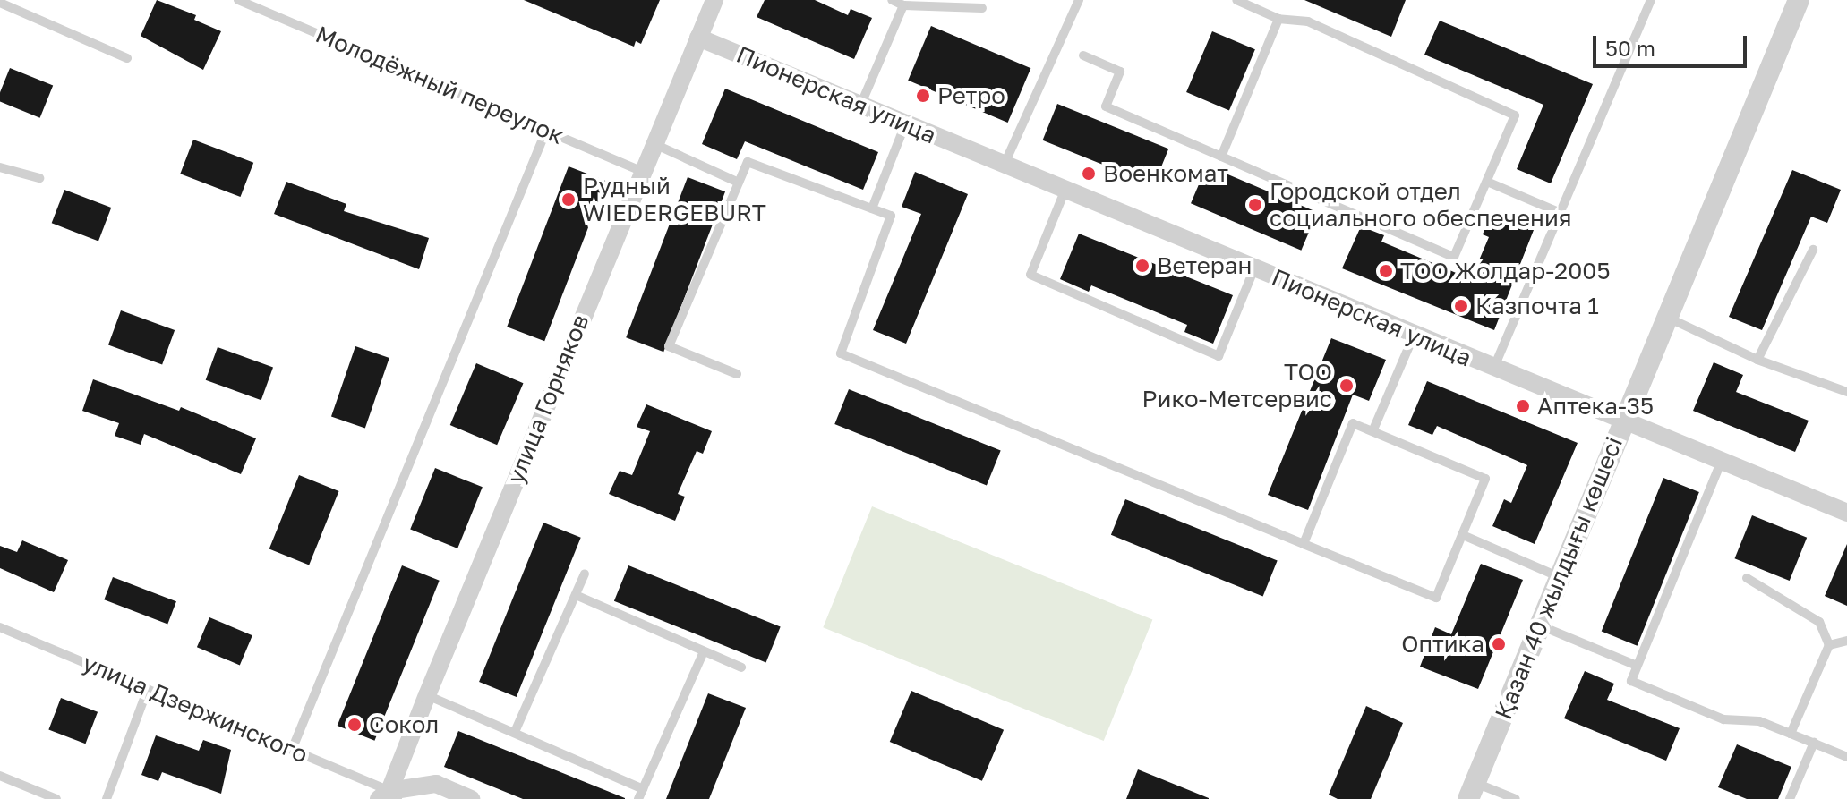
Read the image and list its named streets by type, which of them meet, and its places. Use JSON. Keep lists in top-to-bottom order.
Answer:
{
  "streets": {
    "street": ["Пионерская улица", "улица Горняков", "Қазан 40 жылдығы көшесі"],
    "lane": ["Молодёжный переулок", "улица Дзержинского"]
  },
  "crossings": [
    ["Молодёжный переулок", "улица Горняков"],
    ["Пионерская улица", "улица Горняков"],
    ["Пионерская улица", "Қазан 40 жылдығы көшесі"],
    ["улица Горняков", "улица Дзержинского"]
  ],
  "places": [
    "Ретро",
    "Военкомат",
    "Рудный WIEDERGEBURT",
    "Городской отдел социального обеспечения",
    "Ветеран",
    "ТОО Жолдар-2005",
    "Казпочта 1",
    "ТОО Рико-Метсервис",
    "Аптека-35",
    "Оптика",
    "Сокол"
  ],
  "scale_bar": "50 m"
}
